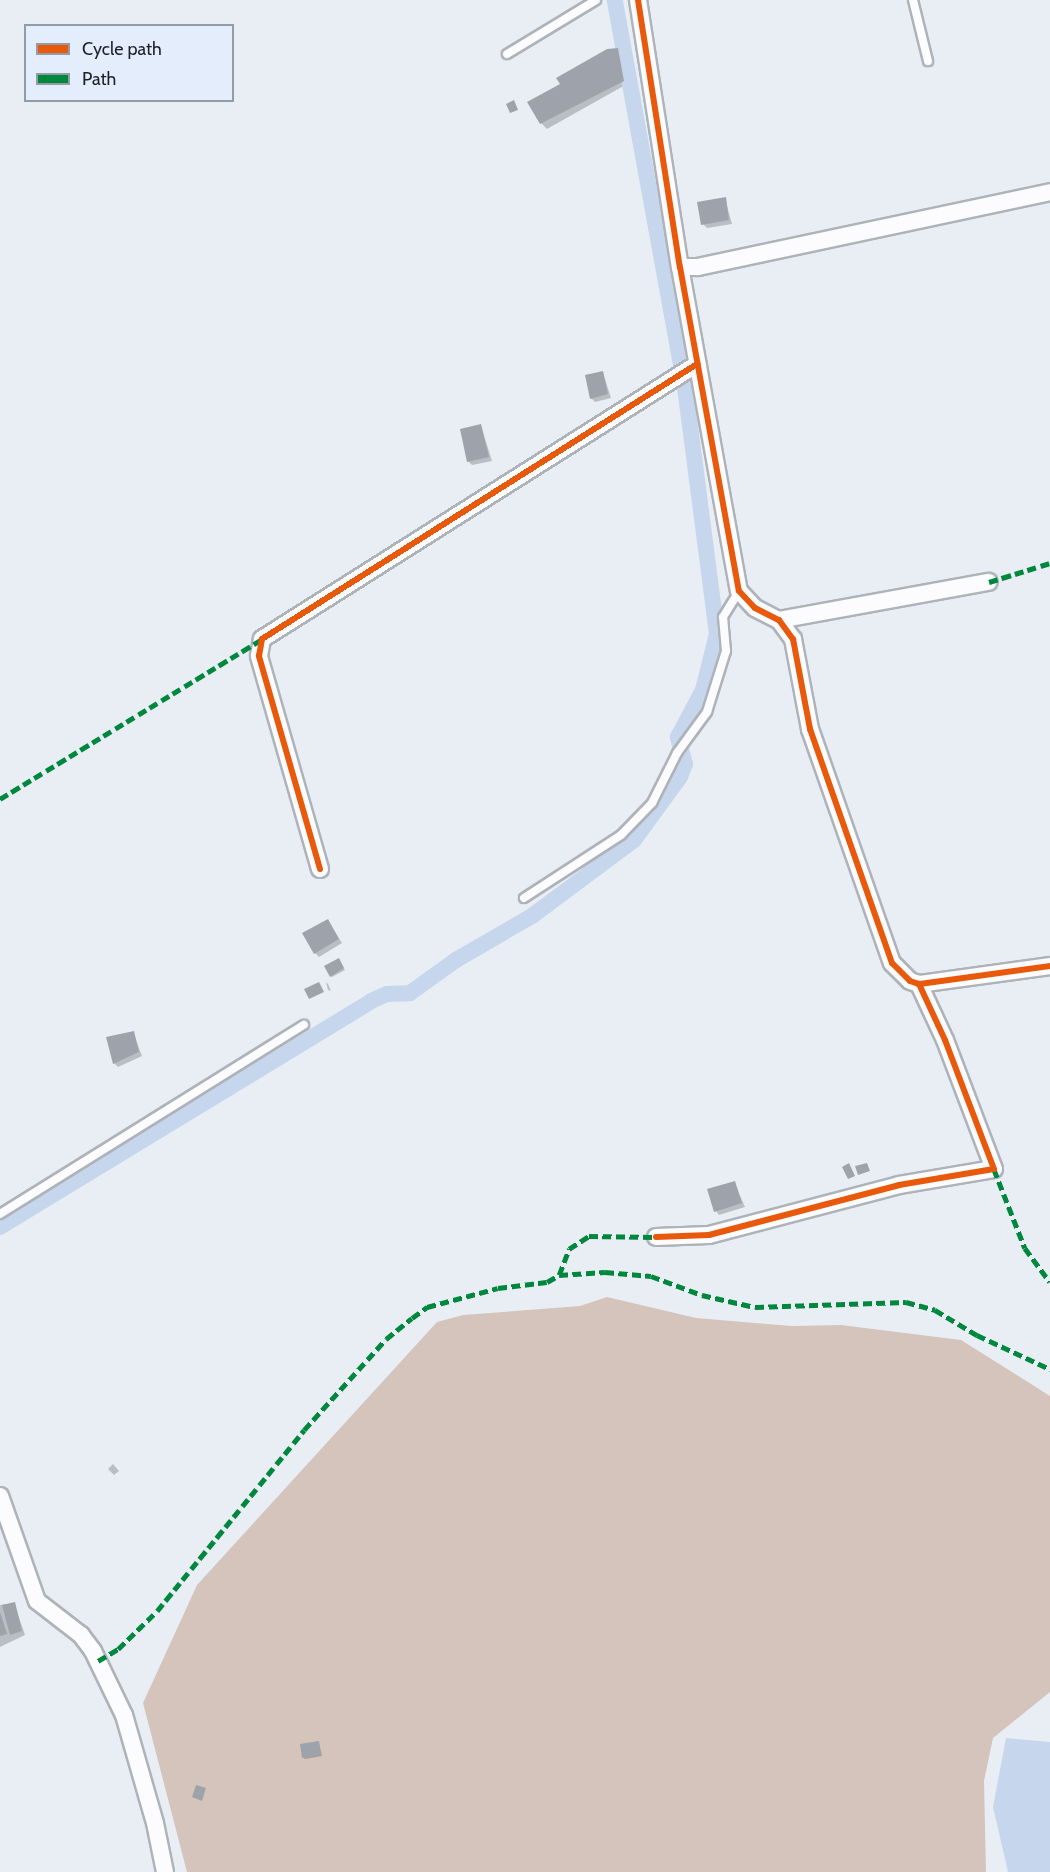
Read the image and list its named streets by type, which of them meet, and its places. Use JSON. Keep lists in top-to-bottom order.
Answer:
{
  "legend": ["Cycle path", "Path"]
}
